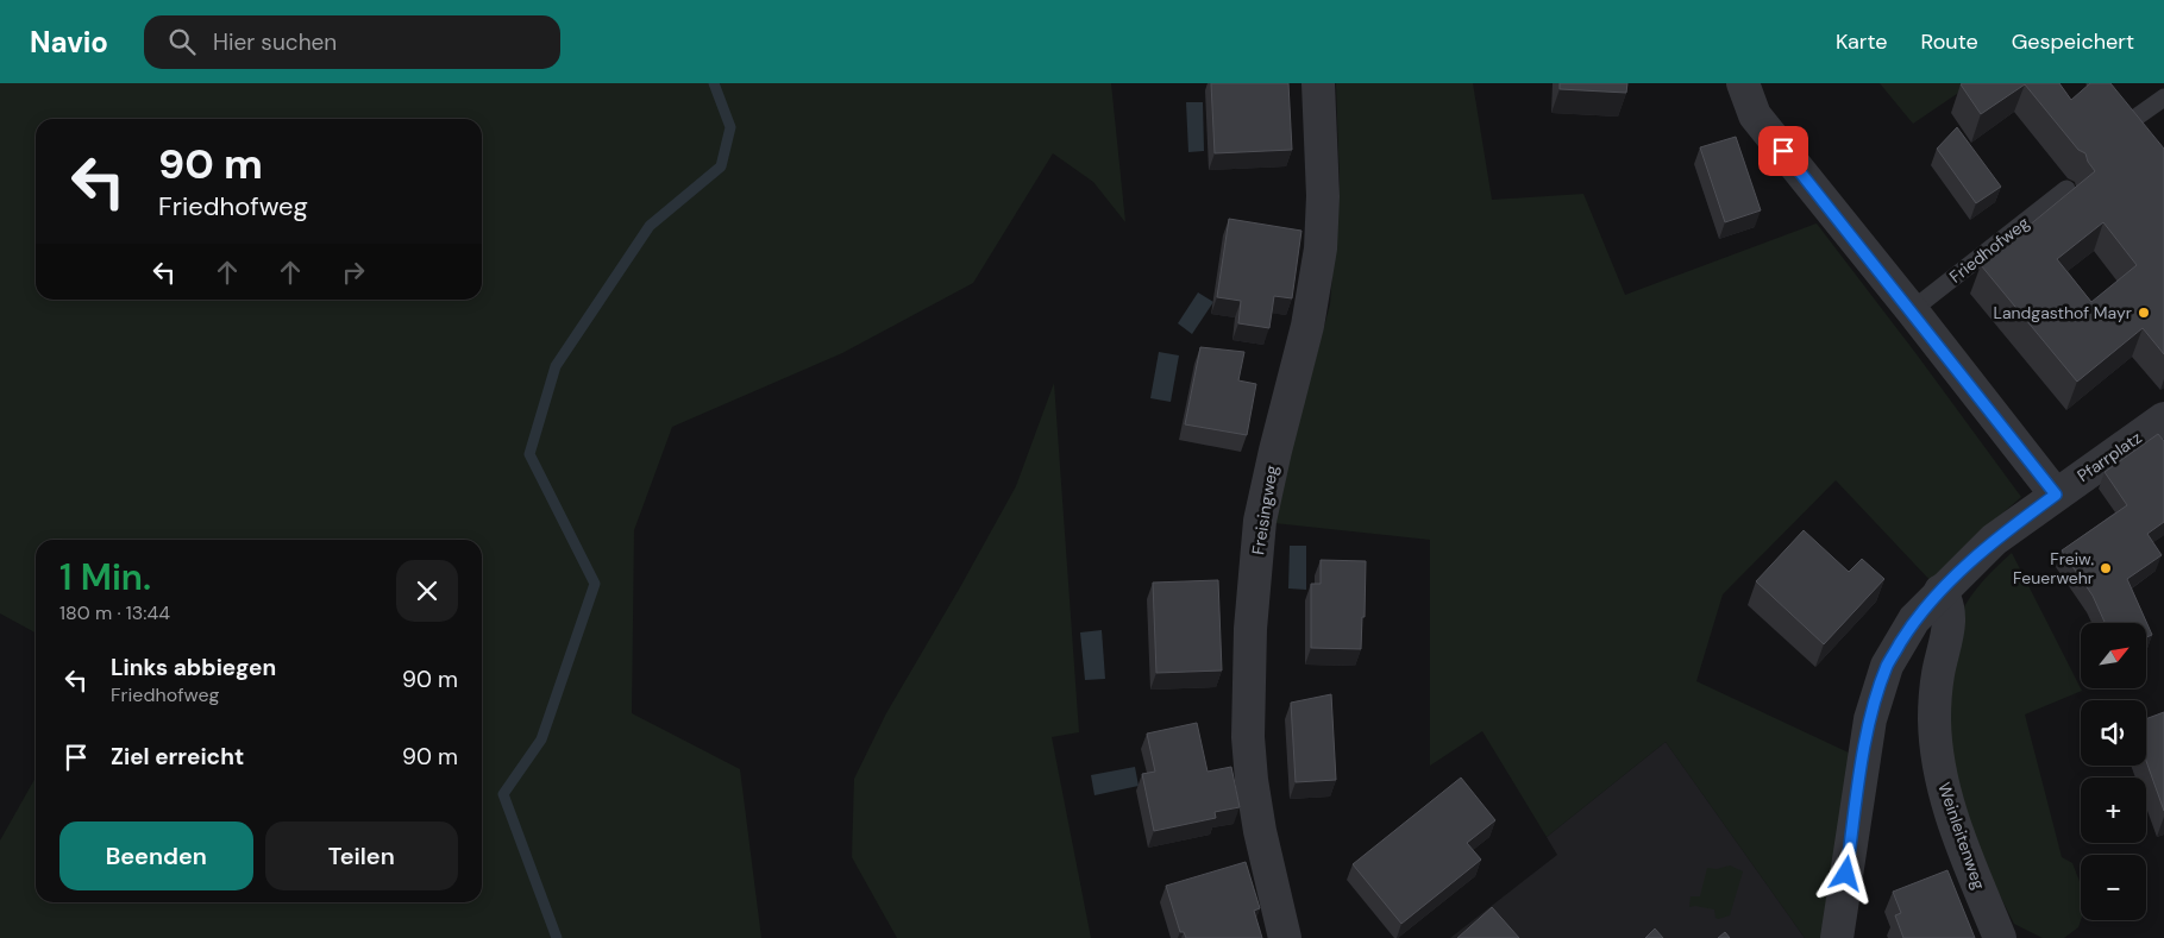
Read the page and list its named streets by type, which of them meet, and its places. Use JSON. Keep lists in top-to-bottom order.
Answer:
{
  "streets": {
    "street": ["Pfarrplatz", "Freisingweg", "Weinleitenweg"],
    "lane": ["Friedhofweg"]
  },
  "crossings": [
    ["Pfarrplatz", "Weinleitenweg"]
  ],
  "places": ["Landgasthof Mayr", "Freiw. Feuerwehr"],
  "north": "top right",
  "page": {
    "header": "Navio",
    "search": "Hier suchen",
    "nav": ["Karte", "Route", "Gespeichert"],
    "turn": ["90 m", "Friedhofweg"],
    "heading": ["1 Min.", "180 m · 13:44"],
    "map_buttons": ["+", "−"],
    "list": [
      {
        "name": "Links abbiegen",
        "note": "Friedhofweg",
        "value": "90 m"
      },
      {
        "name": "Ziel erreicht",
        "value": "90 m"
      }
    ],
    "buttons": ["Beenden", "Teilen"]
  }
}
